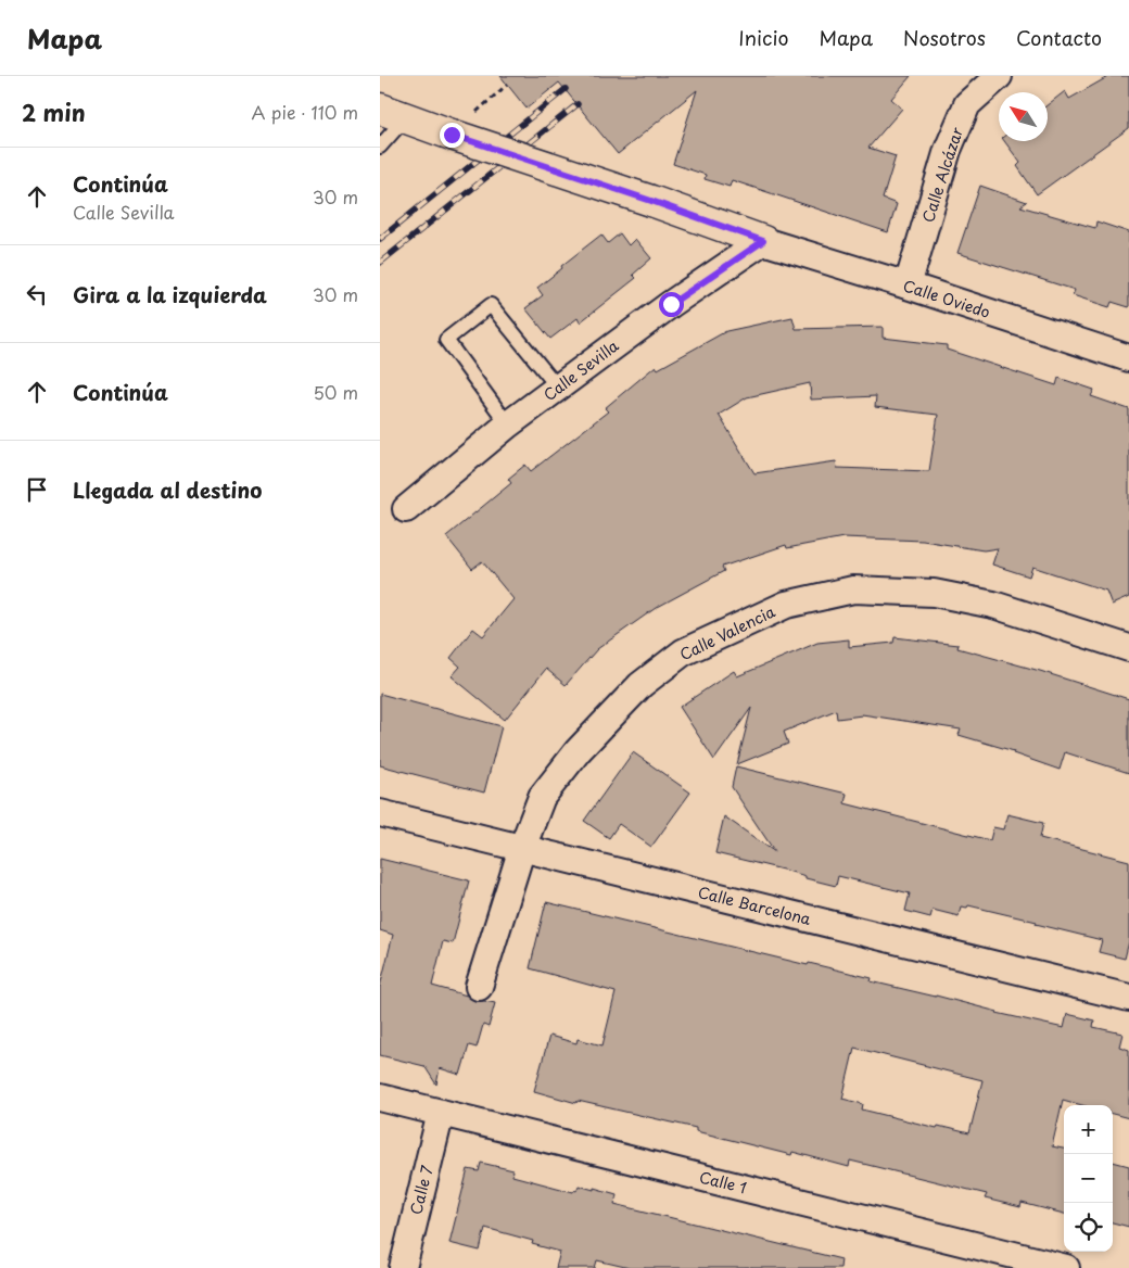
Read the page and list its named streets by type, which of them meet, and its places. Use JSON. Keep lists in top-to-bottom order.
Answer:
{
  "streets": {
    "street": [
      "Calle Alcázar",
      "Calle Oviedo",
      "Calle Sevilla",
      "Calle Valencia",
      "Calle Barcelona",
      "Calle 1",
      "Calle 7"
    ]
  },
  "crossings": [
    ["Calle Alcázar", "Calle Oviedo"],
    ["Calle Oviedo", "Calle Sevilla"],
    ["Calle Valencia", "Calle Barcelona"],
    ["Calle 1", "Calle 7"]
  ],
  "north": "top left",
  "page": {
    "header": "Mapa",
    "nav": [
      "Inicio",
      "Mapa",
      "Nosotros",
      "Contacto"
    ],
    "heading": ["2 min", "A pie · 110 m"],
    "list": [
      ["Continúa", "Calle Sevilla", "30 m"],
      ["Gira a la izquierda", "30 m"],
      ["Continúa", "50 m"],
      "Llegada al destino"
    ],
    "map_buttons": ["+", "−"]
  }
}
